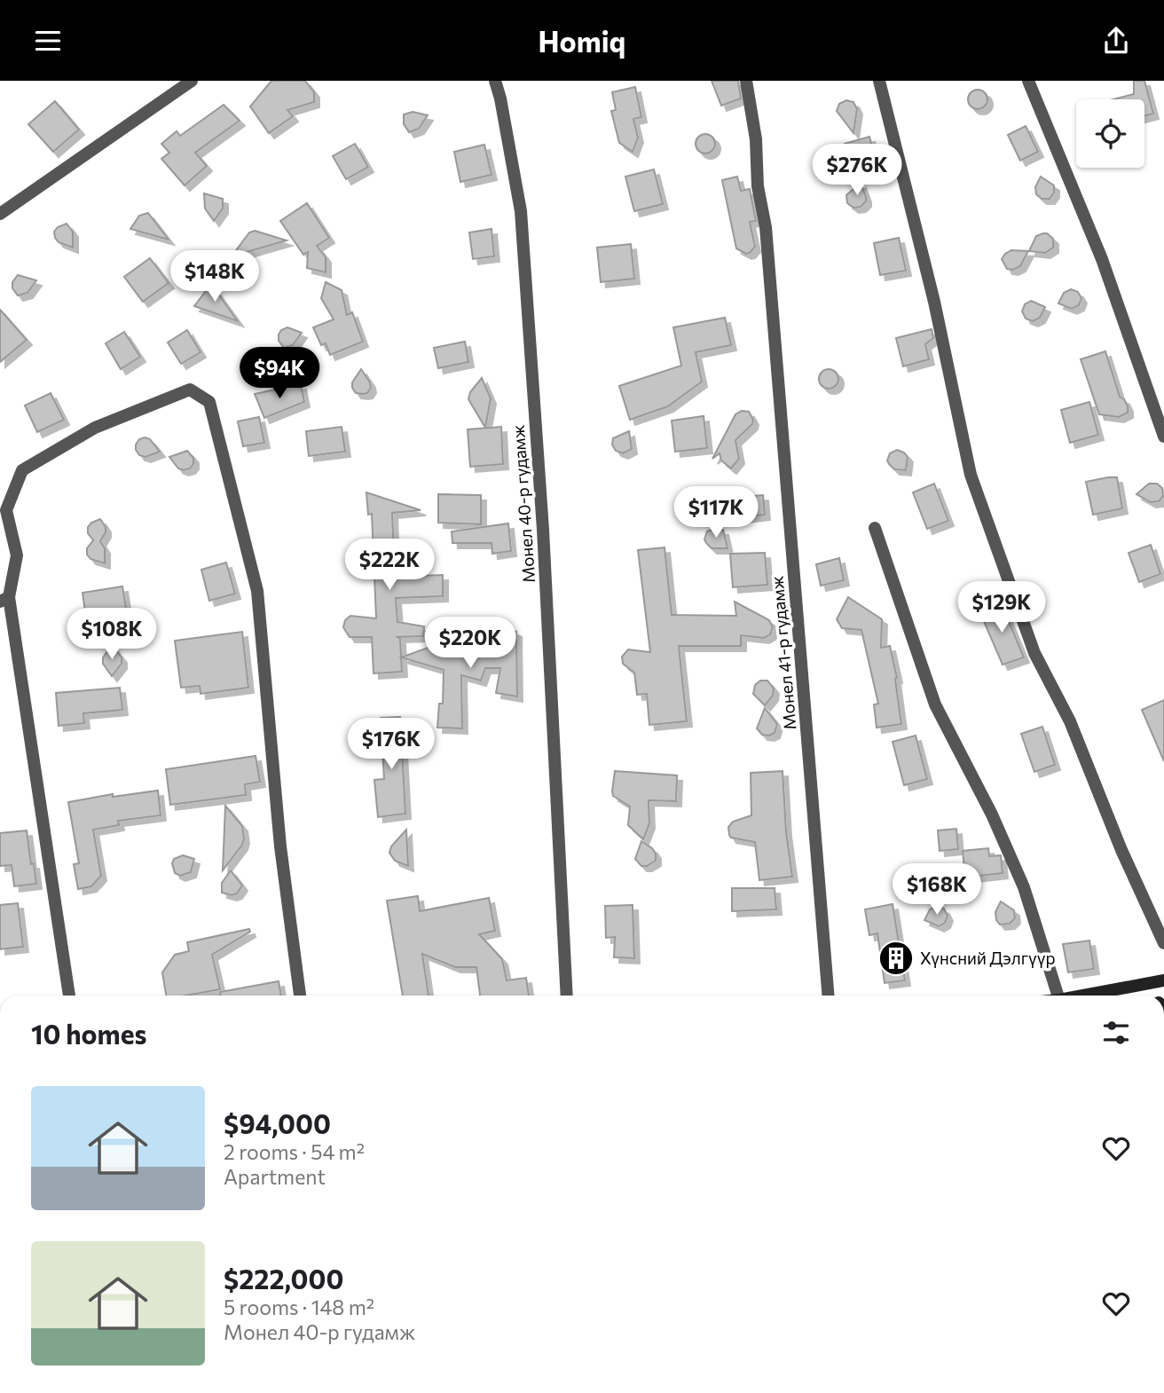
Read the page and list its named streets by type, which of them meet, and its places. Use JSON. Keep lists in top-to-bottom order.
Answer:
{
  "streets": {
    "street": ["Монел 40-р гудамж", "Монел 41-р гудамж"]
  },
  "places": {
    "building": ["Хүнсний Дэлгүүр"]
  },
  "page": {
    "header": "Homiq",
    "price": [
      "$276K",
      "$148K",
      "$94K",
      "$117K",
      "$222K",
      "$129K",
      "$108K",
      "$220K",
      "$176K",
      "$168K"
    ],
    "heading": "10 homes",
    "list": [
      {
        "name": "$94,000",
        "note": "2 rooms · 54 m² · Apartment"
      },
      {
        "name": "$222,000",
        "note": "5 rooms · 148 m² · Монел 40-р гудамж"
      }
    ]
  }
}
